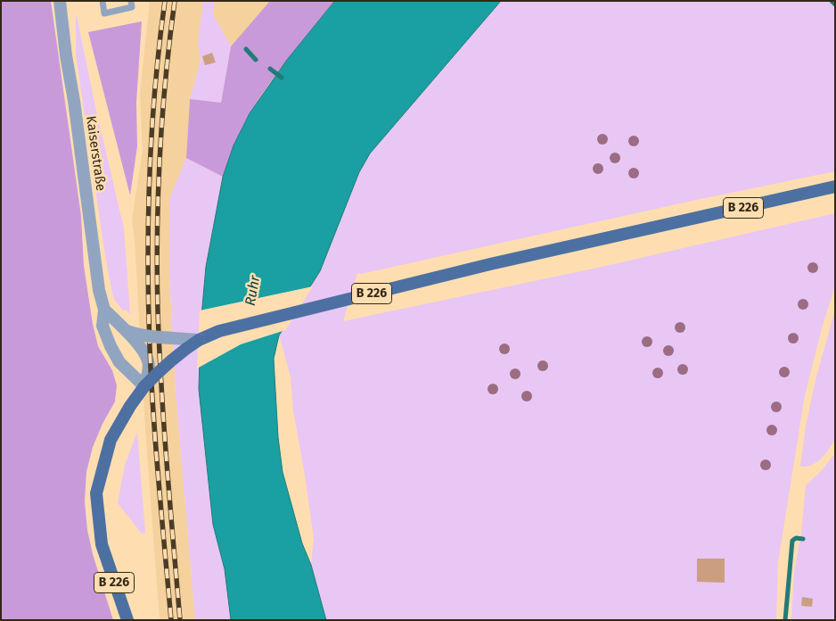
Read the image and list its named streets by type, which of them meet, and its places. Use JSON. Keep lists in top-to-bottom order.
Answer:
{
  "streets": {
    "main road": ["B 226"],
    "street": ["Kaiserstraße"]
  },
  "crossings": [
    ["Kaiserstraße", "B 226"]
  ],
  "water": ["Ruhr"]
}
